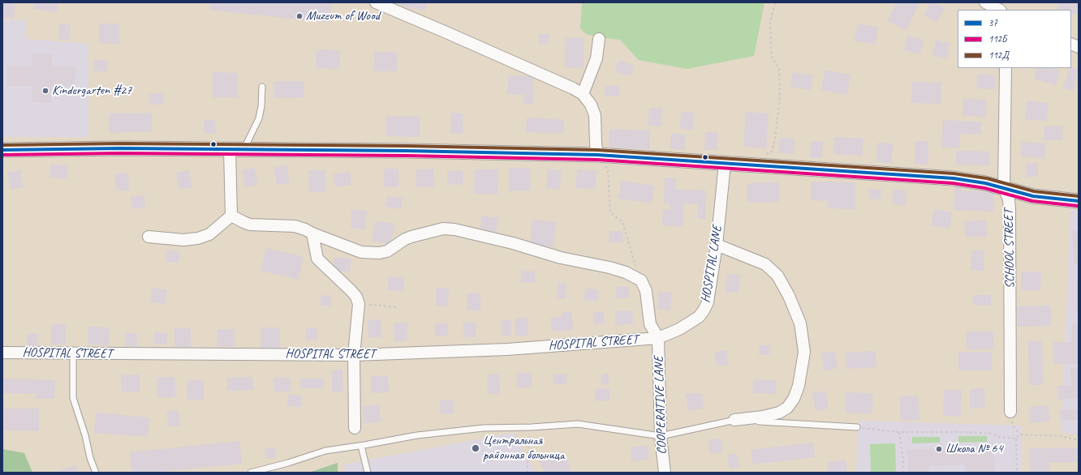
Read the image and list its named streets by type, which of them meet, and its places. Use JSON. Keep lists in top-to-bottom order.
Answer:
{
  "streets": {
    "street": [
      "SCHOOL STREET",
      "HOSPITAL LANE",
      "HOSPITAL STREET",
      "COOPERATIVE LANE"
    ]
  },
  "crossings": [
    ["HOSPITAL LANE", "HOSPITAL STREET"],
    ["HOSPITAL LANE", "COOPERATIVE LANE"],
    ["HOSPITAL STREET", "COOPERATIVE LANE"]
  ],
  "places": [
    "Muzeum of Wood",
    "Kindergarten #27",
    "Центральная районная больница",
    "Школа № 64"
  ],
  "lines": ["transit line 112Д", "transit line 37", "transit line 112Б"],
  "legend": ["37", "112Б", "112Д"]
}
